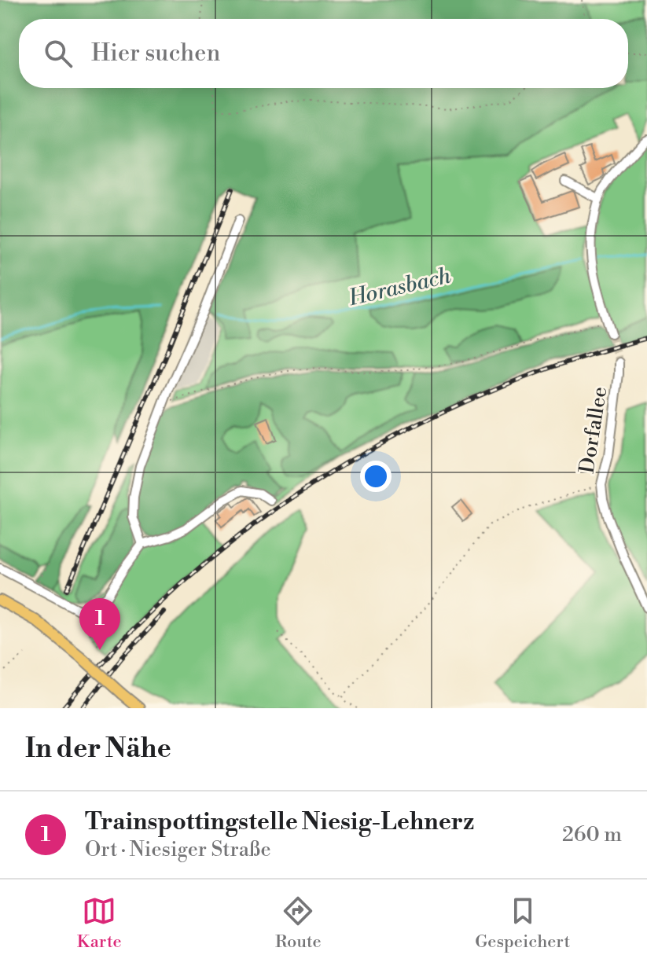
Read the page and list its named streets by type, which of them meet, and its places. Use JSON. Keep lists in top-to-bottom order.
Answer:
{
  "streets": {
    "street": ["Dorfallee"]
  },
  "water": ["Horasbach"],
  "page": {
    "search": "Hier suchen",
    "pins": "1",
    "heading": "In der Nähe",
    "list": [
      {
        "mark": "1",
        "name": "Trainspottingstelle Niesig-Lehnerz",
        "note": "Ort · Niesiger Straße",
        "value": "260 m"
      }
    ],
    "nav": ["Karte", "Route", "Gespeichert"]
  }
}
